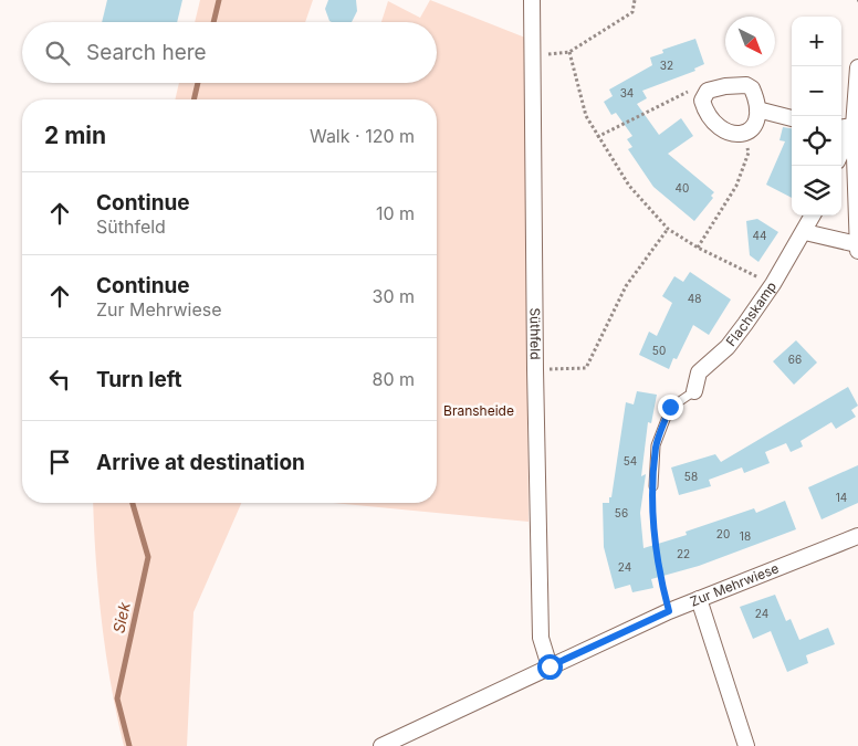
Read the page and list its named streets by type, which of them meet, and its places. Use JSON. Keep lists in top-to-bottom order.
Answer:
{
  "streets": {
    "street": ["Flachskamp", "Süthfeld", "Zur Mehrwiese"]
  },
  "crossings": [
    ["Süthfeld", "Zur Mehrwiese"]
  ],
  "water": ["Siek"],
  "parks": ["Bransheide"],
  "house_numbers": [
    "32",
    "34",
    "40",
    "44",
    "48",
    "50",
    "66",
    "54",
    "58",
    "14",
    "56",
    "20",
    "18",
    "22",
    "24",
    "24"
  ],
  "north": "bottom right",
  "page": {
    "map_buttons": ["+", "−"],
    "search": "Search here",
    "heading": ["2 min", "Walk · 120 m"],
    "list": [
      ["Continue", "Süthfeld", "10 m"],
      ["Continue", "Zur Mehrwiese", "30 m"],
      ["Turn left", "80 m"],
      "Arrive at destination"
    ]
  }
}
